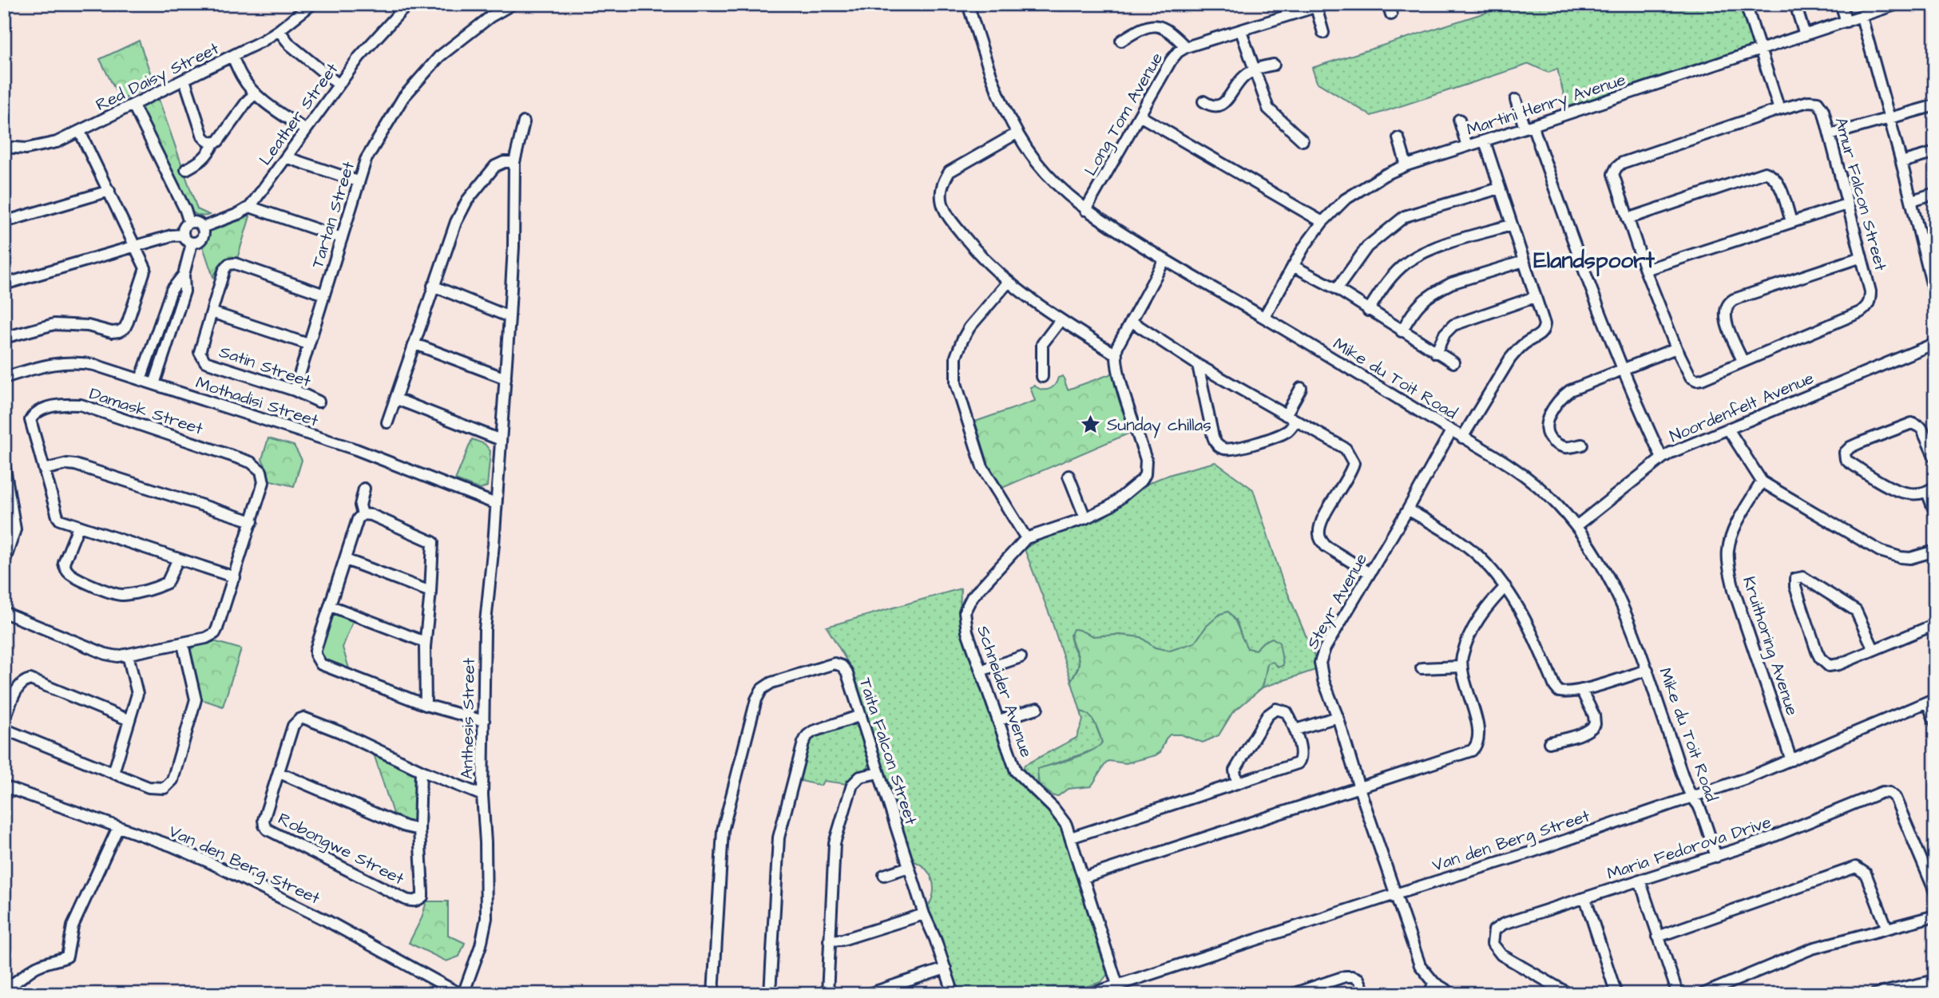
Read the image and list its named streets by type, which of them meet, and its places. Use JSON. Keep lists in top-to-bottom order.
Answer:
{
  "streets": {
    "street": [
      "Red Daisy Street",
      "Martini Henry Avenue",
      "Leather Street",
      "Long Tom Avenue",
      "Amur Falcon Street",
      "Tartan Street",
      "Satin Street",
      "Mike du Toit Road",
      "Mothadisi Street",
      "Noordenfelt Avenue",
      "Damask Street",
      "Steyr Avenue",
      "Kruithoring Avenue",
      "Schneider Avenue",
      "Anthesis Street",
      "Taita Falcon Street",
      "Van den Berg Street",
      "Maria Fedorova Drive",
      "Robongwe Street"
    ]
  },
  "crossings": [
    ["Martini Henry Avenue", "Mike du Toit Road"],
    ["Long Tom Avenue", "Mike du Toit Road"],
    ["Tartan Street", "Satin Street"],
    ["Mike du Toit Road", "Noordenfelt Avenue"],
    ["Mike du Toit Road", "Steyr Avenue"],
    ["Mike du Toit Road", "Van den Berg Street"],
    ["Mike du Toit Road", "Maria Fedorova Drive"],
    ["Mothadisi Street", "Anthesis Street"],
    ["Steyr Avenue", "Van den Berg Street"],
    ["Kruithoring Avenue", "Van den Berg Street"],
    ["Schneider Avenue", "Van den Berg Street"],
    ["Anthesis Street", "Van den Berg Street"],
    ["Anthesis Street", "Robongwe Street"]
  ],
  "districts": ["Elandspoort"],
  "places": {
    "place": ["Sunday chillas"]
  }
}
